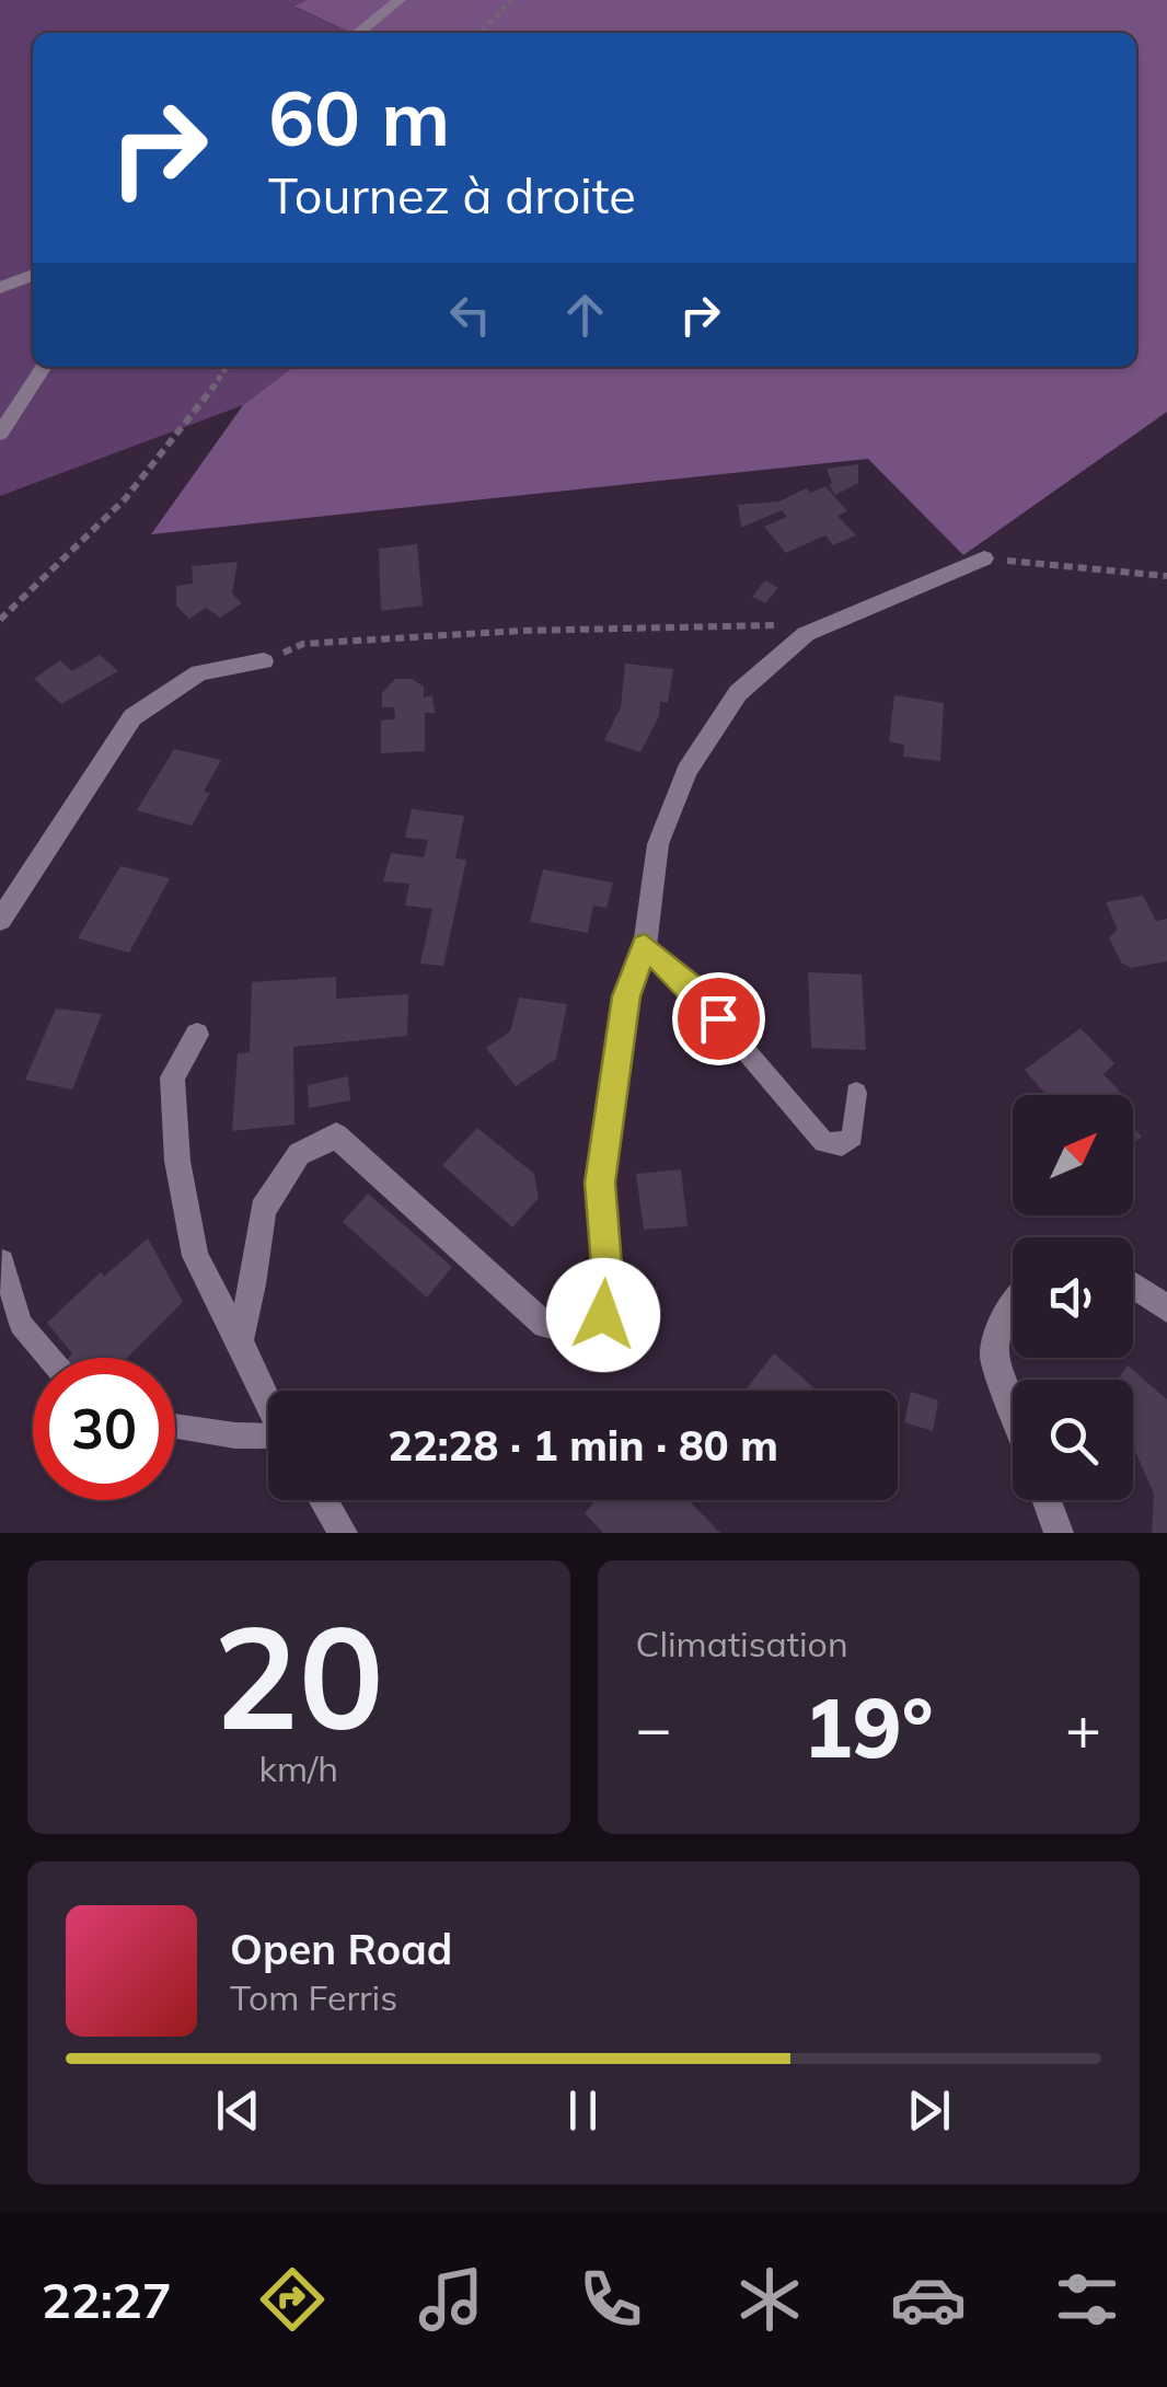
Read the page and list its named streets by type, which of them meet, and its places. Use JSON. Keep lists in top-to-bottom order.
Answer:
{
  "north": "top right",
  "page": {
    "turn": ["60 m", "Tournez à droite"],
    "limit": "30",
    "trip": "22:28 · 1 min · 80 m",
    "tile": [
      ["20", "km/h"],
      "Climatisation"
    ],
    "heat": ["−", "19°", "+"],
    "song": ["Open Road", "Tom Ferris"],
    "tabs": "22:27"
  }
}
